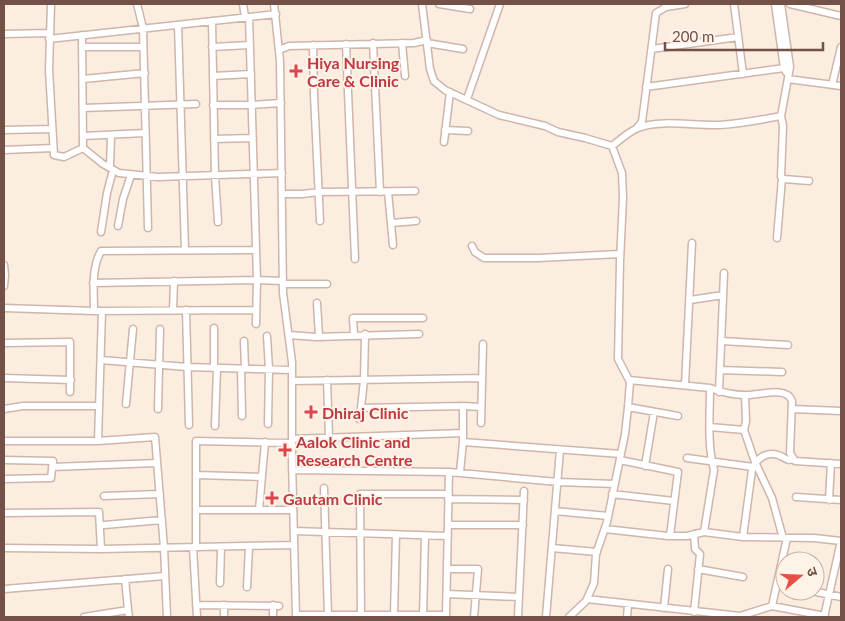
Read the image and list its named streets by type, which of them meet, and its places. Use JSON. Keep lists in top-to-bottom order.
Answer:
{
  "places": {
    "health": [
      "Hiya Nursing Care & Clinic",
      "Dhiraj Clinic",
      "Aalok Clinic and Research Centre",
      "Gautam Clinic"
    ]
  },
  "scale_bar": "200 m",
  "north": "right"
}
